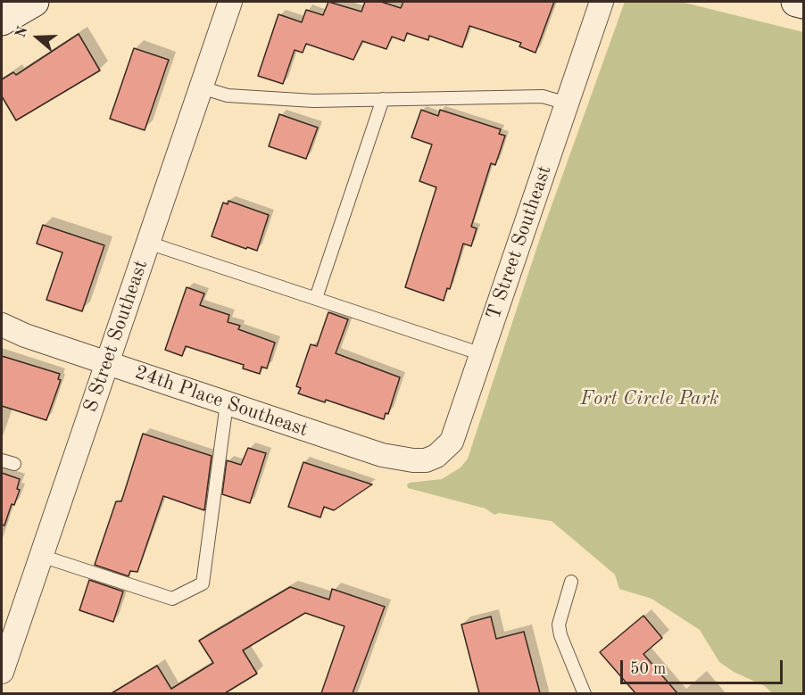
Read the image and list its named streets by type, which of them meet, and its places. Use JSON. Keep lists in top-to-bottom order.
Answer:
{
  "streets": {
    "street": ["T Street Southeast", "S Street Southeast", "24th Place Southeast"]
  },
  "crossings": [
    ["T Street Southeast", "24th Place Southeast"],
    ["S Street Southeast", "24th Place Southeast"]
  ],
  "parks": ["Fort Circle Park"],
  "scale_bar": "50 m",
  "north": "left"
}
